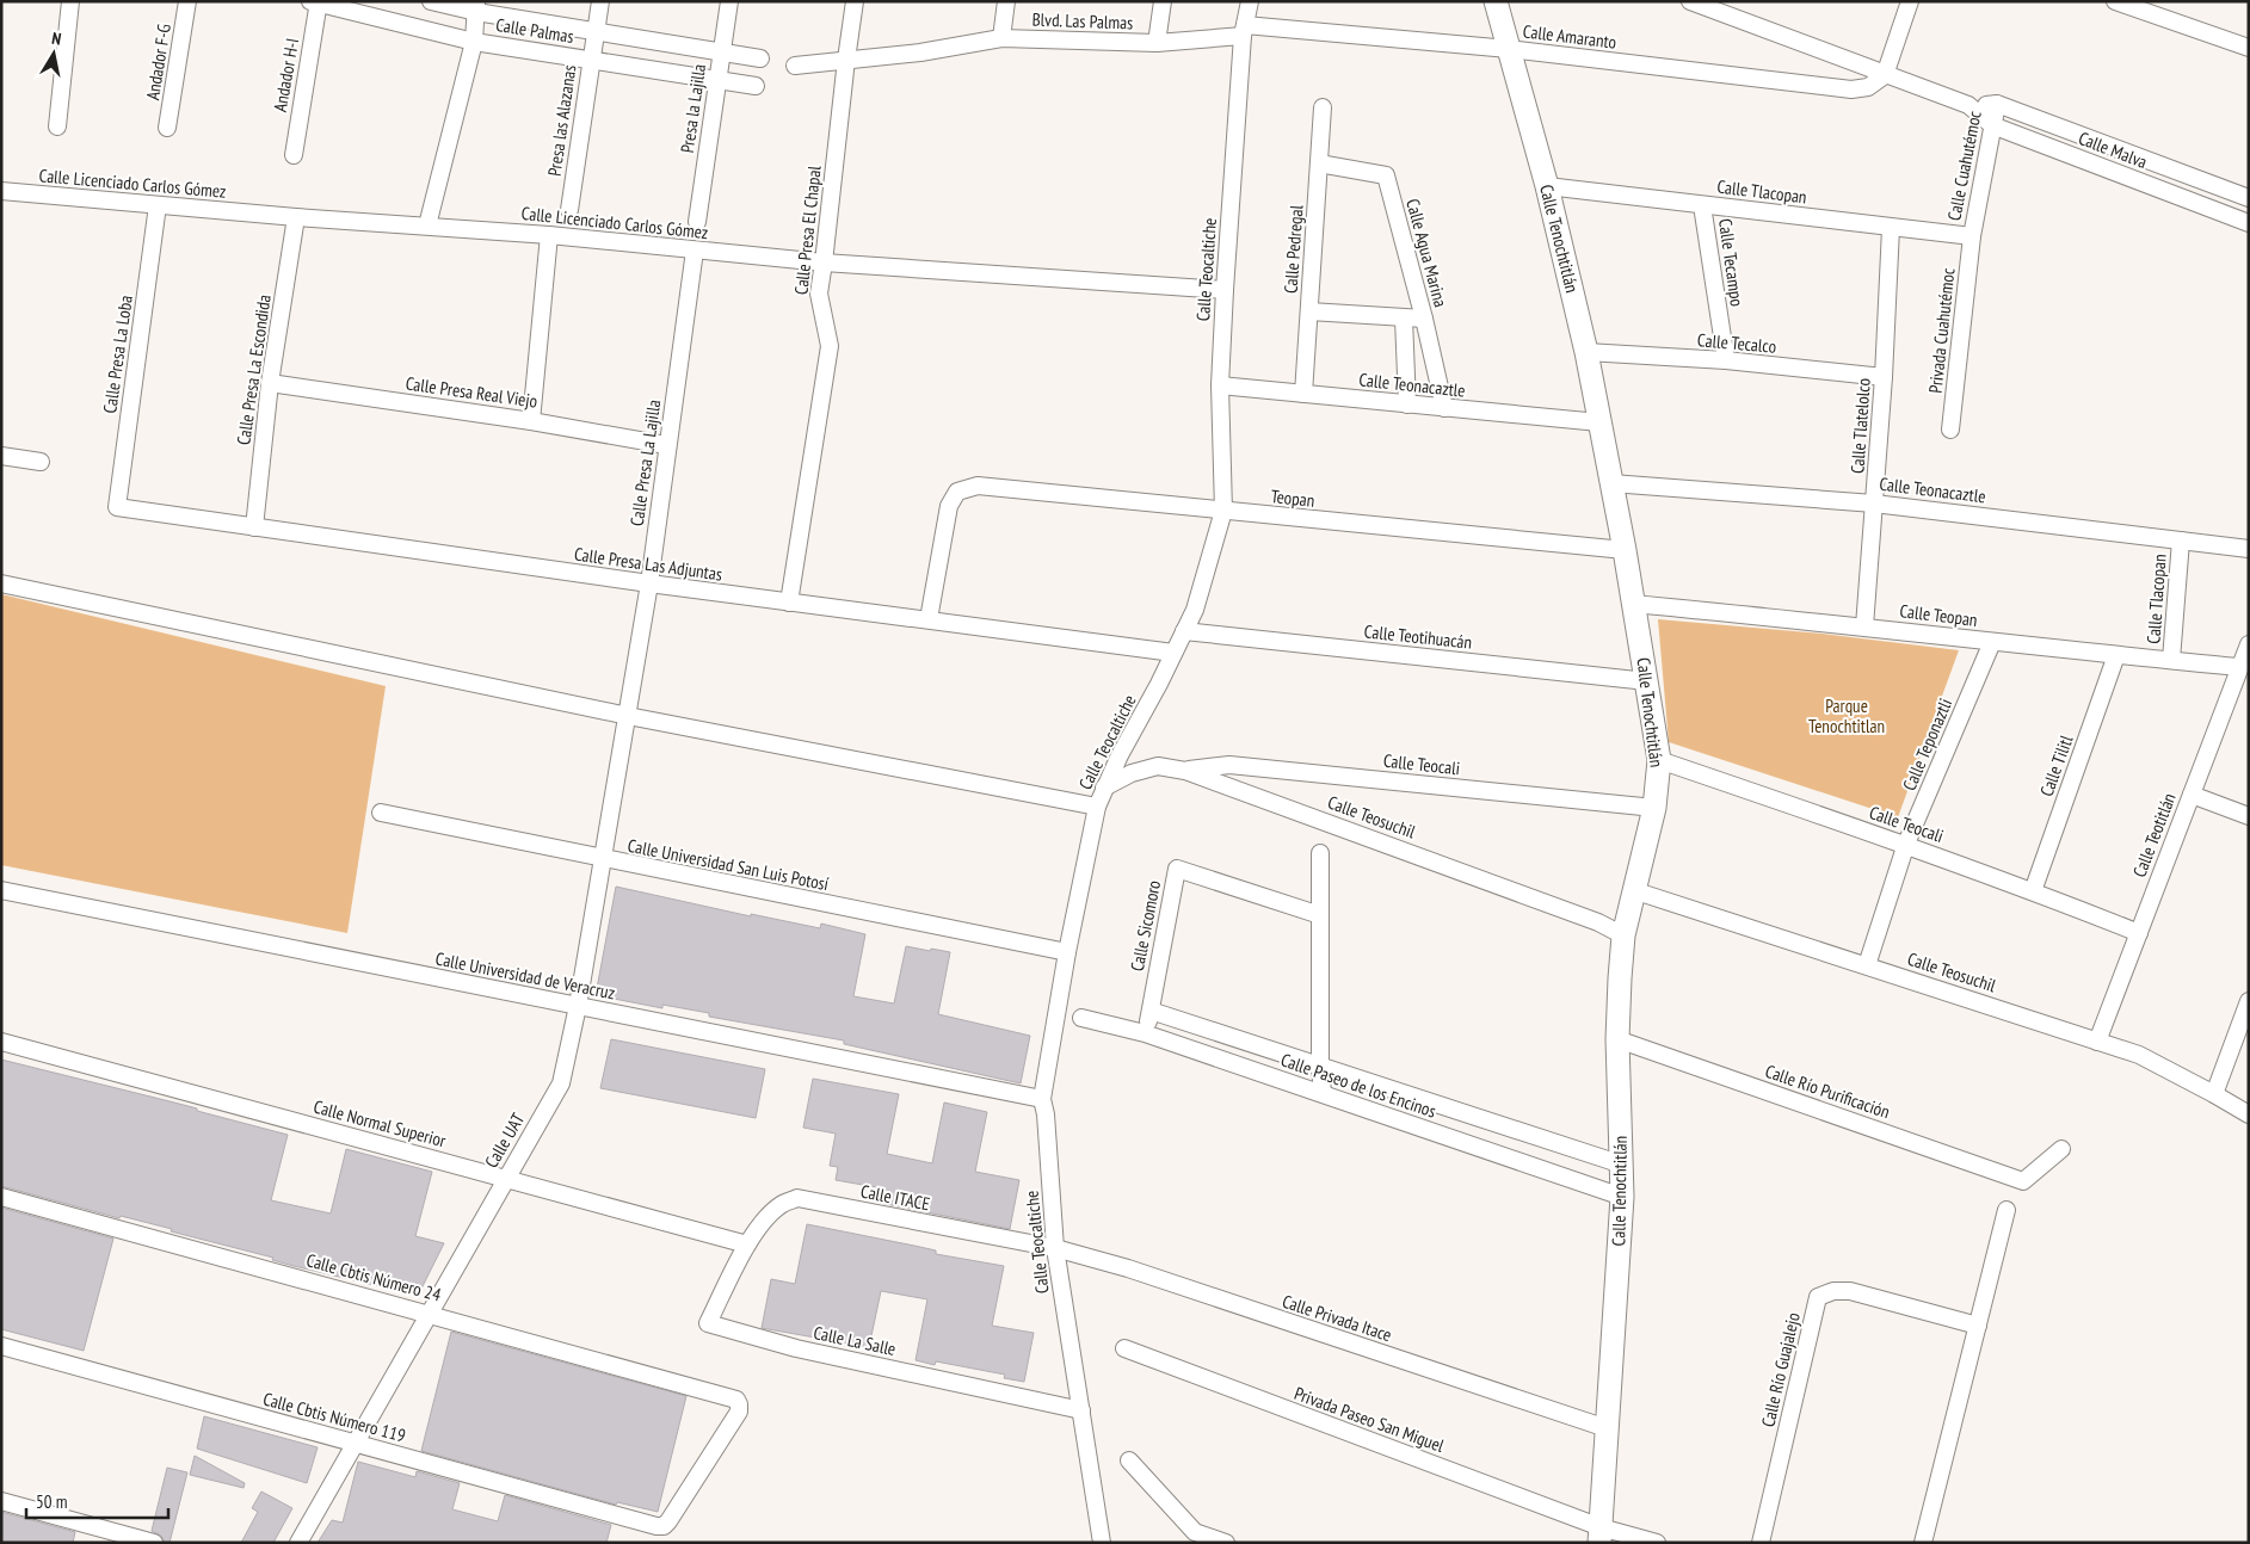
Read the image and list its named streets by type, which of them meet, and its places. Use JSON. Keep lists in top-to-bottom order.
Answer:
{
  "streets": {
    "street": [
      "Blvd. Las Palmas",
      "Calle Palmas",
      "Calle Amaranto",
      "Andador F-G",
      "Andador H-I",
      "Presa la Lajilla",
      "Presa las Alazanas",
      "Calle Malva",
      "Calle Cuahutémoc",
      "Calle Licenciado Carlos Gómez",
      "Calle Tlacopan",
      "Calle Presa El Chapal",
      "Calle Tenochtitlán",
      "Calle Pedregal",
      "Calle Agua Marina",
      "Calle Tecampo",
      "Calle Teocaltiche",
      "Privada Cuahutémoc",
      "Calle Tecalco",
      "Calle Presa La Loba",
      "Calle Presa La Escondida",
      "Calle Teonacaztle",
      "Calle Presa Real Viejo",
      "Calle Tlatelolco",
      "Calle Presa La Lajilla",
      "Teopan",
      "Calle Presa Las Adjuntas",
      "Calle Teopan",
      "Calle Teotihuacán",
      "Calle Teponaztli",
      "Calle Teocali",
      "Calle Tilitl",
      "Calle Teosuchil",
      "Calle Teotitlán",
      "Calle Universidad San Luis Potosí",
      "Calle Sicomoro",
      "Calle Universidad de Veracruz",
      "Calle Paseo de los Encinos",
      "Calle Río Purificación",
      "Calle Normal Superior",
      "Calle UAT",
      "Calle ITACE",
      "Calle Cbtis Número 24",
      "Calle Privada Itace",
      "Calle La Salle",
      "Calle Río Guajalejo",
      "Calle Cbtis Número 119",
      "Privada Paseo San Miguel"
    ]
  },
  "crossings": [
    ["Blvd. Las Palmas", "Calle Amaranto"],
    ["Blvd. Las Palmas", "Calle Presa El Chapal"],
    ["Blvd. Las Palmas", "Calle Teocaltiche"],
    ["Calle Palmas", "Andador H-I"],
    ["Calle Palmas", "Presa la Lajilla"],
    ["Calle Palmas", "Presa las Alazanas"],
    ["Calle Amaranto", "Calle Malva"],
    ["Calle Amaranto", "Calle Tenochtitlán"],
    ["Calle Amaranto", "Calle Teocaltiche"],
    ["Calle Malva", "Calle Cuahutémoc"],
    ["Calle Cuahutémoc", "Calle Tlacopan"],
    ["Calle Cuahutémoc", "Privada Cuahutémoc"],
    ["Calle Licenciado Carlos Gómez", "Calle Presa El Chapal"],
    ["Calle Licenciado Carlos Gómez", "Calle Teocaltiche"],
    ["Calle Licenciado Carlos Gómez", "Calle Presa La Loba"],
    ["Calle Licenciado Carlos Gómez", "Calle Presa La Escondida"],
    ["Calle Licenciado Carlos Gómez", "Calle Presa La Lajilla"],
    ["Calle Tlacopan", "Calle Tenochtitlán"],
    ["Calle Tlacopan", "Calle Tecampo"],
    ["Calle Tlacopan", "Privada Cuahutémoc"],
    ["Calle Tlacopan", "Calle Teonacaztle"],
    ["Calle Tlacopan", "Calle Tlatelolco"],
    ["Calle Tlacopan", "Calle Teopan"],
    ["Calle Presa El Chapal", "Calle Presa Las Adjuntas"],
    ["Calle Tenochtitlán", "Calle Tecalco"],
    ["Calle Tenochtitlán", "Calle Teonacaztle"],
    ["Calle Tenochtitlán", "Teopan"],
    ["Calle Tenochtitlán", "Calle Teopan"],
    ["Calle Tenochtitlán", "Calle Teotihuacán"],
    ["Calle Tenochtitlán", "Calle Teocali"],
    ["Calle Tenochtitlán", "Calle Teosuchil"],
    ["Calle Tenochtitlán", "Calle Paseo de los Encinos"],
    ["Calle Tenochtitlán", "Calle Río Purificación"],
    ["Calle Tenochtitlán", "Calle Privada Itace"],
    ["Calle Tenochtitlán", "Privada Paseo San Miguel"],
    ["Calle Pedregal", "Calle Agua Marina"],
    ["Calle Pedregal", "Calle Teonacaztle"],
    ["Calle Agua Marina", "Calle Teonacaztle"],
    ["Calle Tecampo", "Calle Tecalco"],
    ["Calle Teocaltiche", "Calle Teonacaztle"],
    ["Calle Teocaltiche", "Teopan"],
    ["Calle Teocaltiche", "Calle Presa Las Adjuntas"],
    ["Calle Teocaltiche", "Calle Teotihuacán"],
    ["Calle Teocaltiche", "Calle Teosuchil"],
    ["Calle Teocaltiche", "Calle Universidad San Luis Potosí"],
    ["Calle Teocaltiche", "Calle Universidad de Veracruz"],
    ["Calle Teocaltiche", "Calle ITACE"],
    ["Calle Teocaltiche", "Calle Privada Itace"],
    ["Calle Teocaltiche", "Calle La Salle"],
    ["Calle Tecalco", "Calle Tlatelolco"],
    ["Calle Presa La Loba", "Calle Presa Las Adjuntas"],
    ["Calle Presa La Escondida", "Calle Presa Real Viejo"],
    ["Calle Presa La Escondida", "Calle Presa Las Adjuntas"],
    ["Calle Teonacaztle", "Calle Tlatelolco"],
    ["Calle Presa Real Viejo", "Calle Presa La Lajilla"],
    ["Calle Tlatelolco", "Calle Teopan"],
    ["Calle Presa La Lajilla", "Calle Presa Las Adjuntas"],
    ["Calle Presa La Lajilla", "Calle UAT"],
    ["Teopan", "Calle Presa Las Adjuntas"],
    ["Calle Teopan", "Calle Teponaztli"],
    ["Calle Teopan", "Calle Tilitl"],
    ["Calle Teopan", "Calle Teotitlán"],
    ["Calle Teponaztli", "Calle Teocali"],
    ["Calle Teponaztli", "Calle Teosuchil"],
    ["Calle Teocali", "Calle Tilitl"],
    ["Calle Teocali", "Calle Teosuchil"],
    ["Calle Teocali", "Calle Teotitlán"],
    ["Calle Teosuchil", "Calle Teotitlán"],
    ["Calle Universidad San Luis Potosí", "Calle UAT"],
    ["Calle Sicomoro", "Calle Paseo de los Encinos"],
    ["Calle Universidad de Veracruz", "Calle UAT"],
    ["Calle Normal Superior", "Calle UAT"],
    ["Calle Normal Superior", "Calle ITACE"],
    ["Calle Normal Superior", "Calle La Salle"],
    ["Calle UAT", "Calle Cbtis Número 24"],
    ["Calle UAT", "Calle Cbtis Número 119"],
    ["Calle ITACE", "Calle Privada Itace"],
    ["Calle ITACE", "Calle La Salle"],
    ["Calle Cbtis Número 24", "Calle Cbtis Número 119"]
  ],
  "parks": ["Parque Tenochtitlan"],
  "scale_bar": "50 m",
  "north": "top"
}
